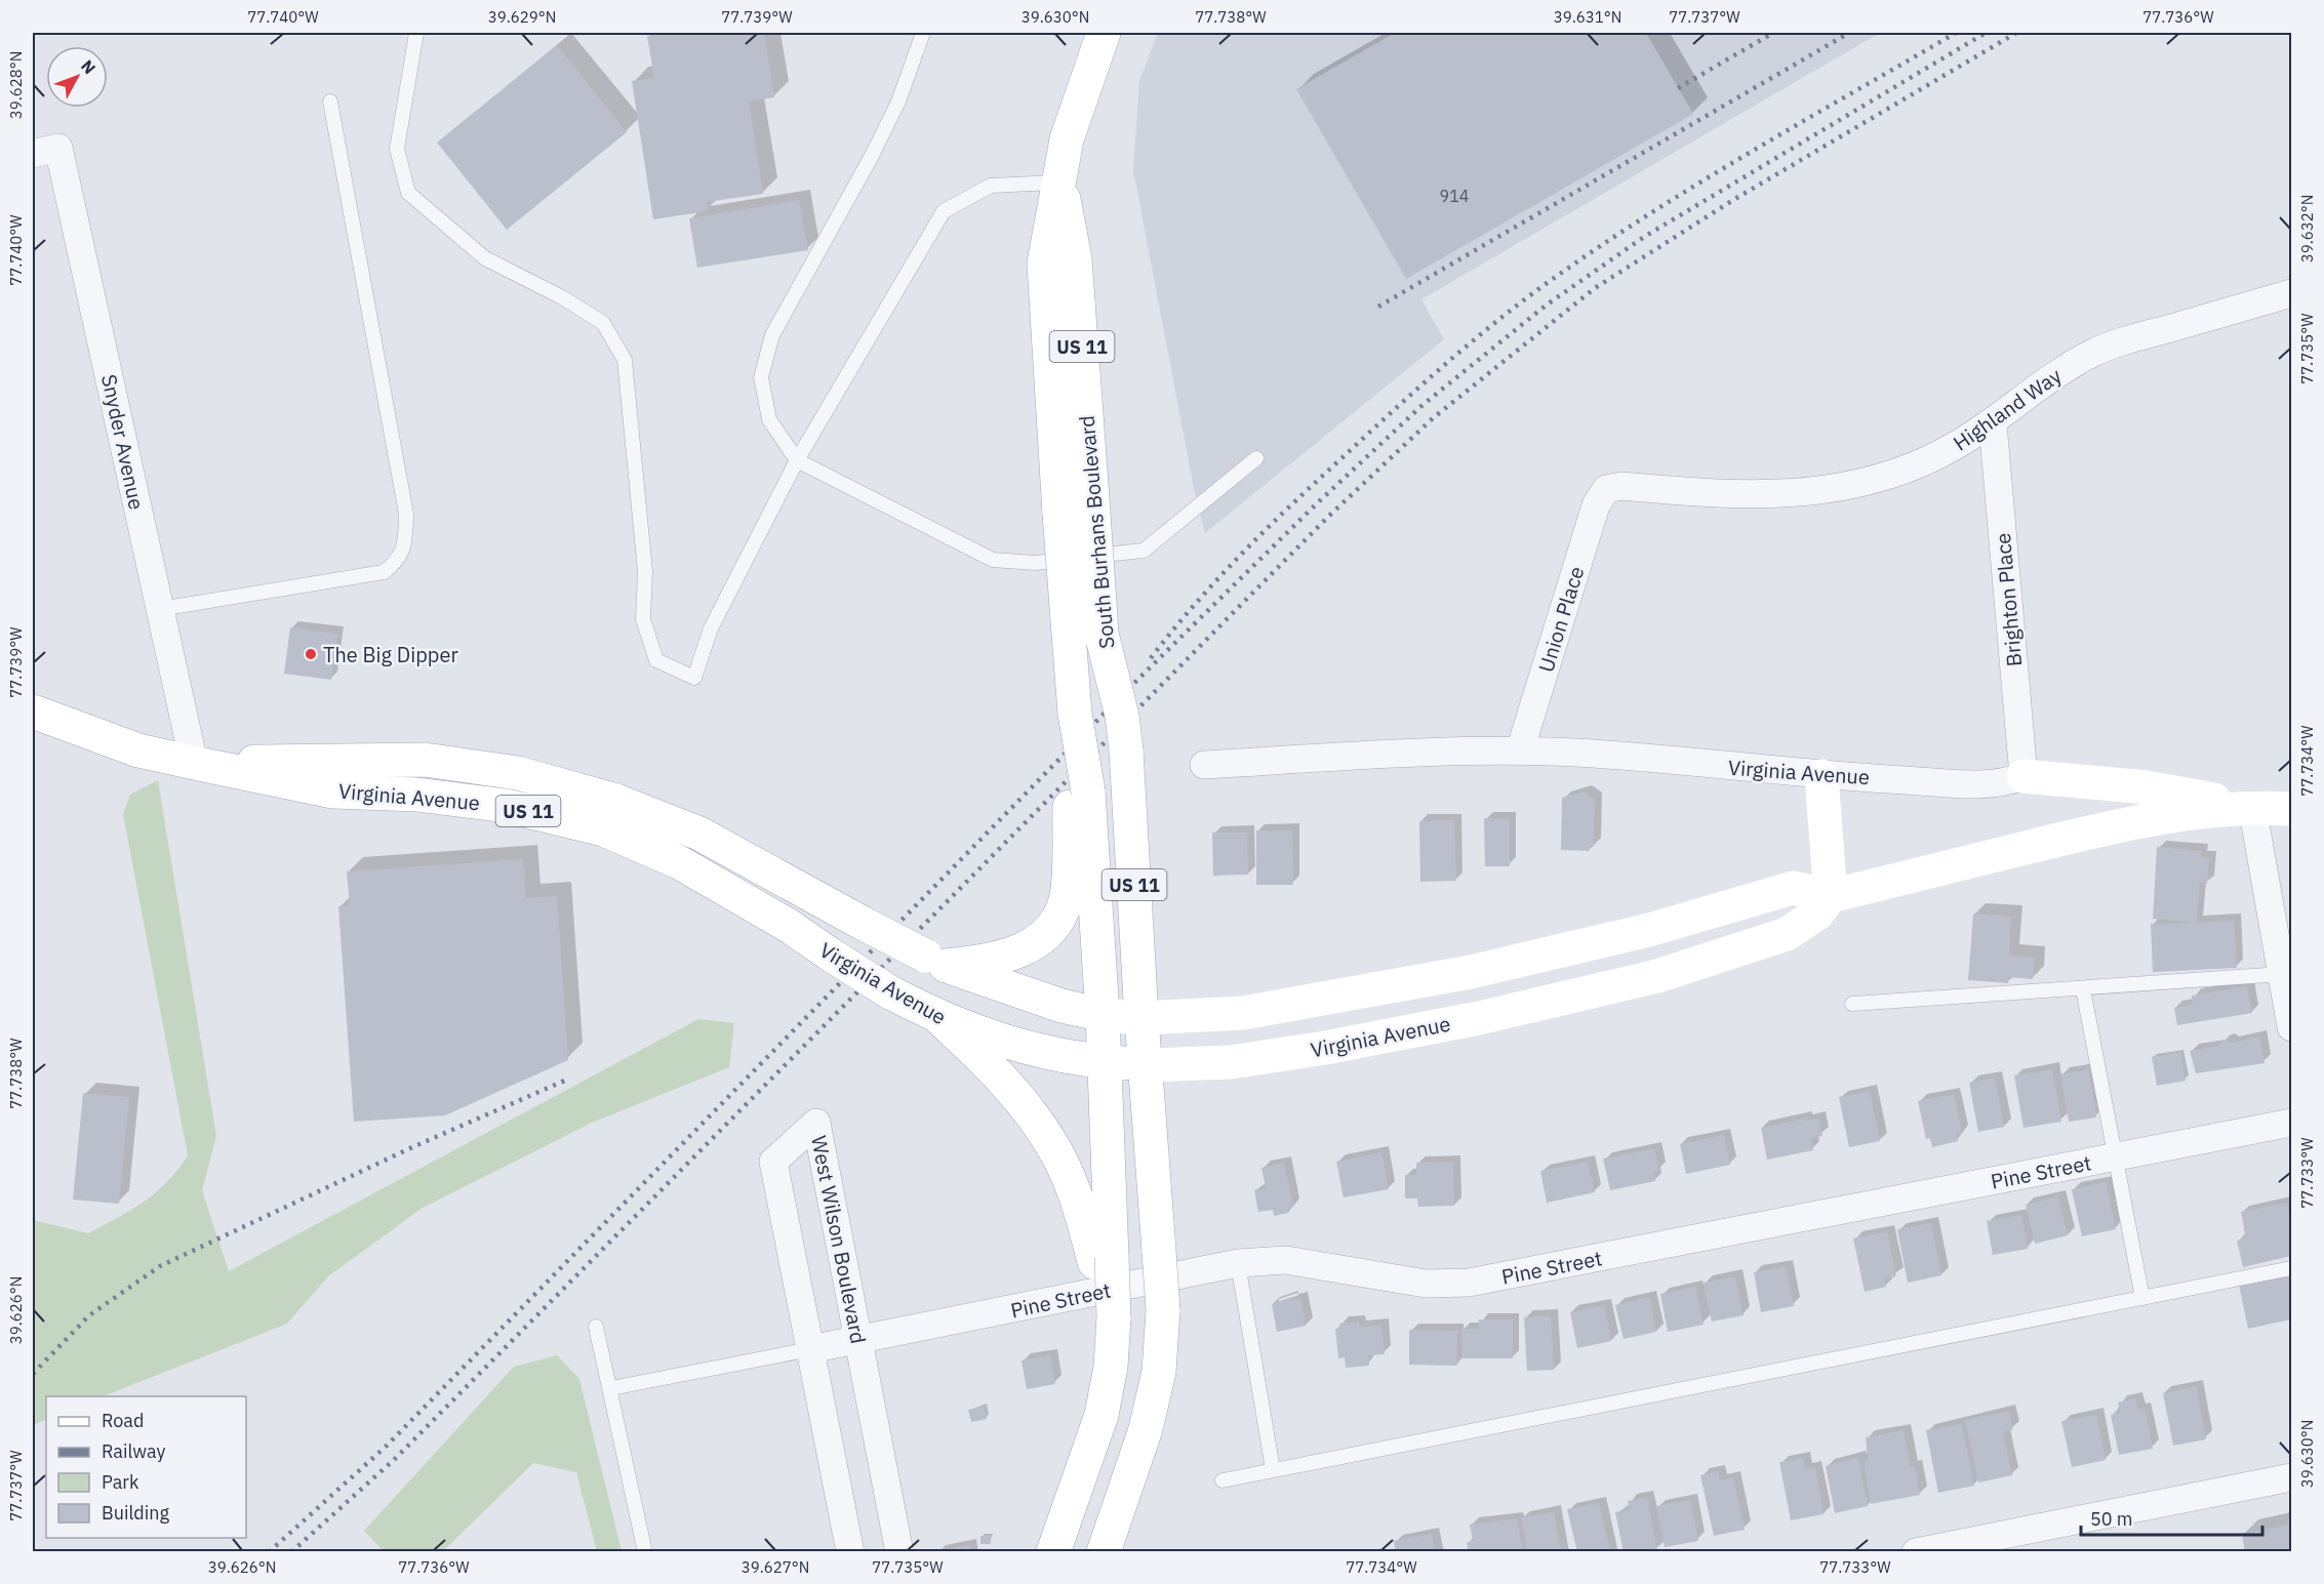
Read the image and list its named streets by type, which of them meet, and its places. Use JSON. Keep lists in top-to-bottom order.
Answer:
{
  "streets": {
    "main road": ["US 11", "South Burhans Boulevard", "Virginia Avenue"],
    "street": [
      "Highland Way",
      "Snyder Avenue",
      "Brighton Place",
      "Union Place",
      "Pine Street",
      "West Wilson Boulevard"
    ]
  },
  "crossings": [
    ["Highland Way", "Brighton Place"],
    ["Highland Way", "Union Place"],
    ["Snyder Avenue", "Virginia Avenue"],
    ["South Burhans Boulevard", "Virginia Avenue"],
    ["Brighton Place", "Virginia Avenue"],
    ["Union Place", "Virginia Avenue"],
    ["Pine Street", "West Wilson Boulevard"]
  ],
  "places": ["The Big Dipper"],
  "house_numbers": ["914"],
  "legend": [
    "Road",
    "Railway",
    "Park",
    "Building"
  ],
  "scale_bar": "50 m",
  "north": "top right",
  "coordinates": [
    "77.740°W",
    "39.629°N",
    "77.739°W",
    "39.630°N",
    "77.738°W",
    "39.631°N",
    "77.737°W",
    "77.736°W",
    "39.628°N",
    "39.632°N",
    "77.735°W",
    "77.734°W",
    "77.733°W",
    "39.626°N",
    "39.627°N"
  ]
}
